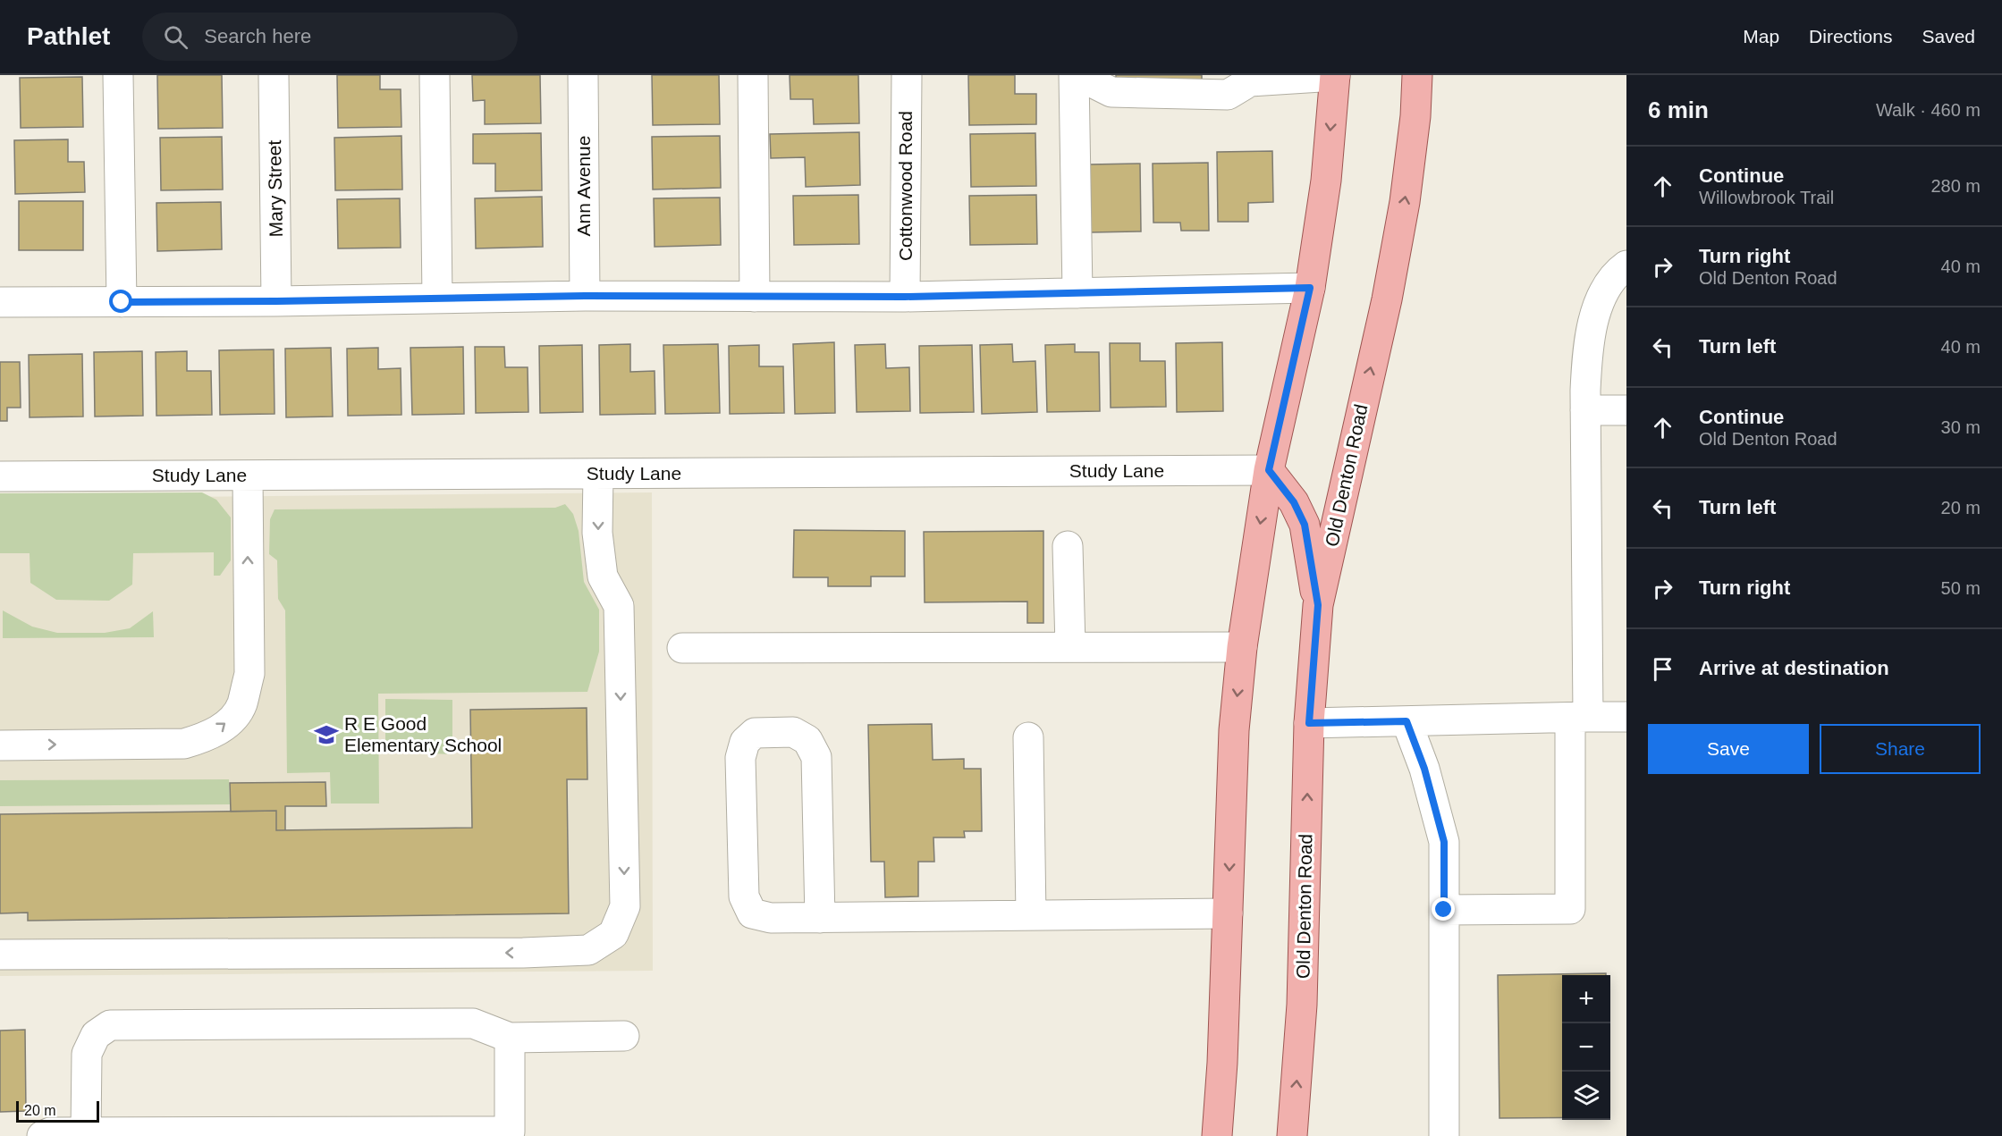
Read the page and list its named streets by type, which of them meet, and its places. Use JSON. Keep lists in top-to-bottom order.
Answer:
{
  "streets": {
    "main road": ["Old Denton Road"],
    "street": [
      "Ann Avenue",
      "Cottonwood Road",
      "Mary Street",
      "Study Lane"
    ]
  },
  "places": {
    "school or university": ["R E Good Elementary School"]
  },
  "scale_bar": "20 m",
  "page": {
    "header": "Pathlet",
    "search": "Search here",
    "nav": ["Map", "Directions", "Saved"],
    "heading": ["6 min", "Walk · 460 m"],
    "list": [
      ["Continue", "Willowbrook Trail", "280 m"],
      ["Turn right", "Old Denton Road", "40 m"],
      ["Turn left", "40 m"],
      ["Continue", "Old Denton Road", "30 m"],
      ["Turn left", "20 m"],
      ["Turn right", "50 m"],
      "Arrive at destination"
    ],
    "buttons": ["Save", "Share"],
    "map_buttons": ["+", "−"],
    "scale": "20 m"
  }
}
